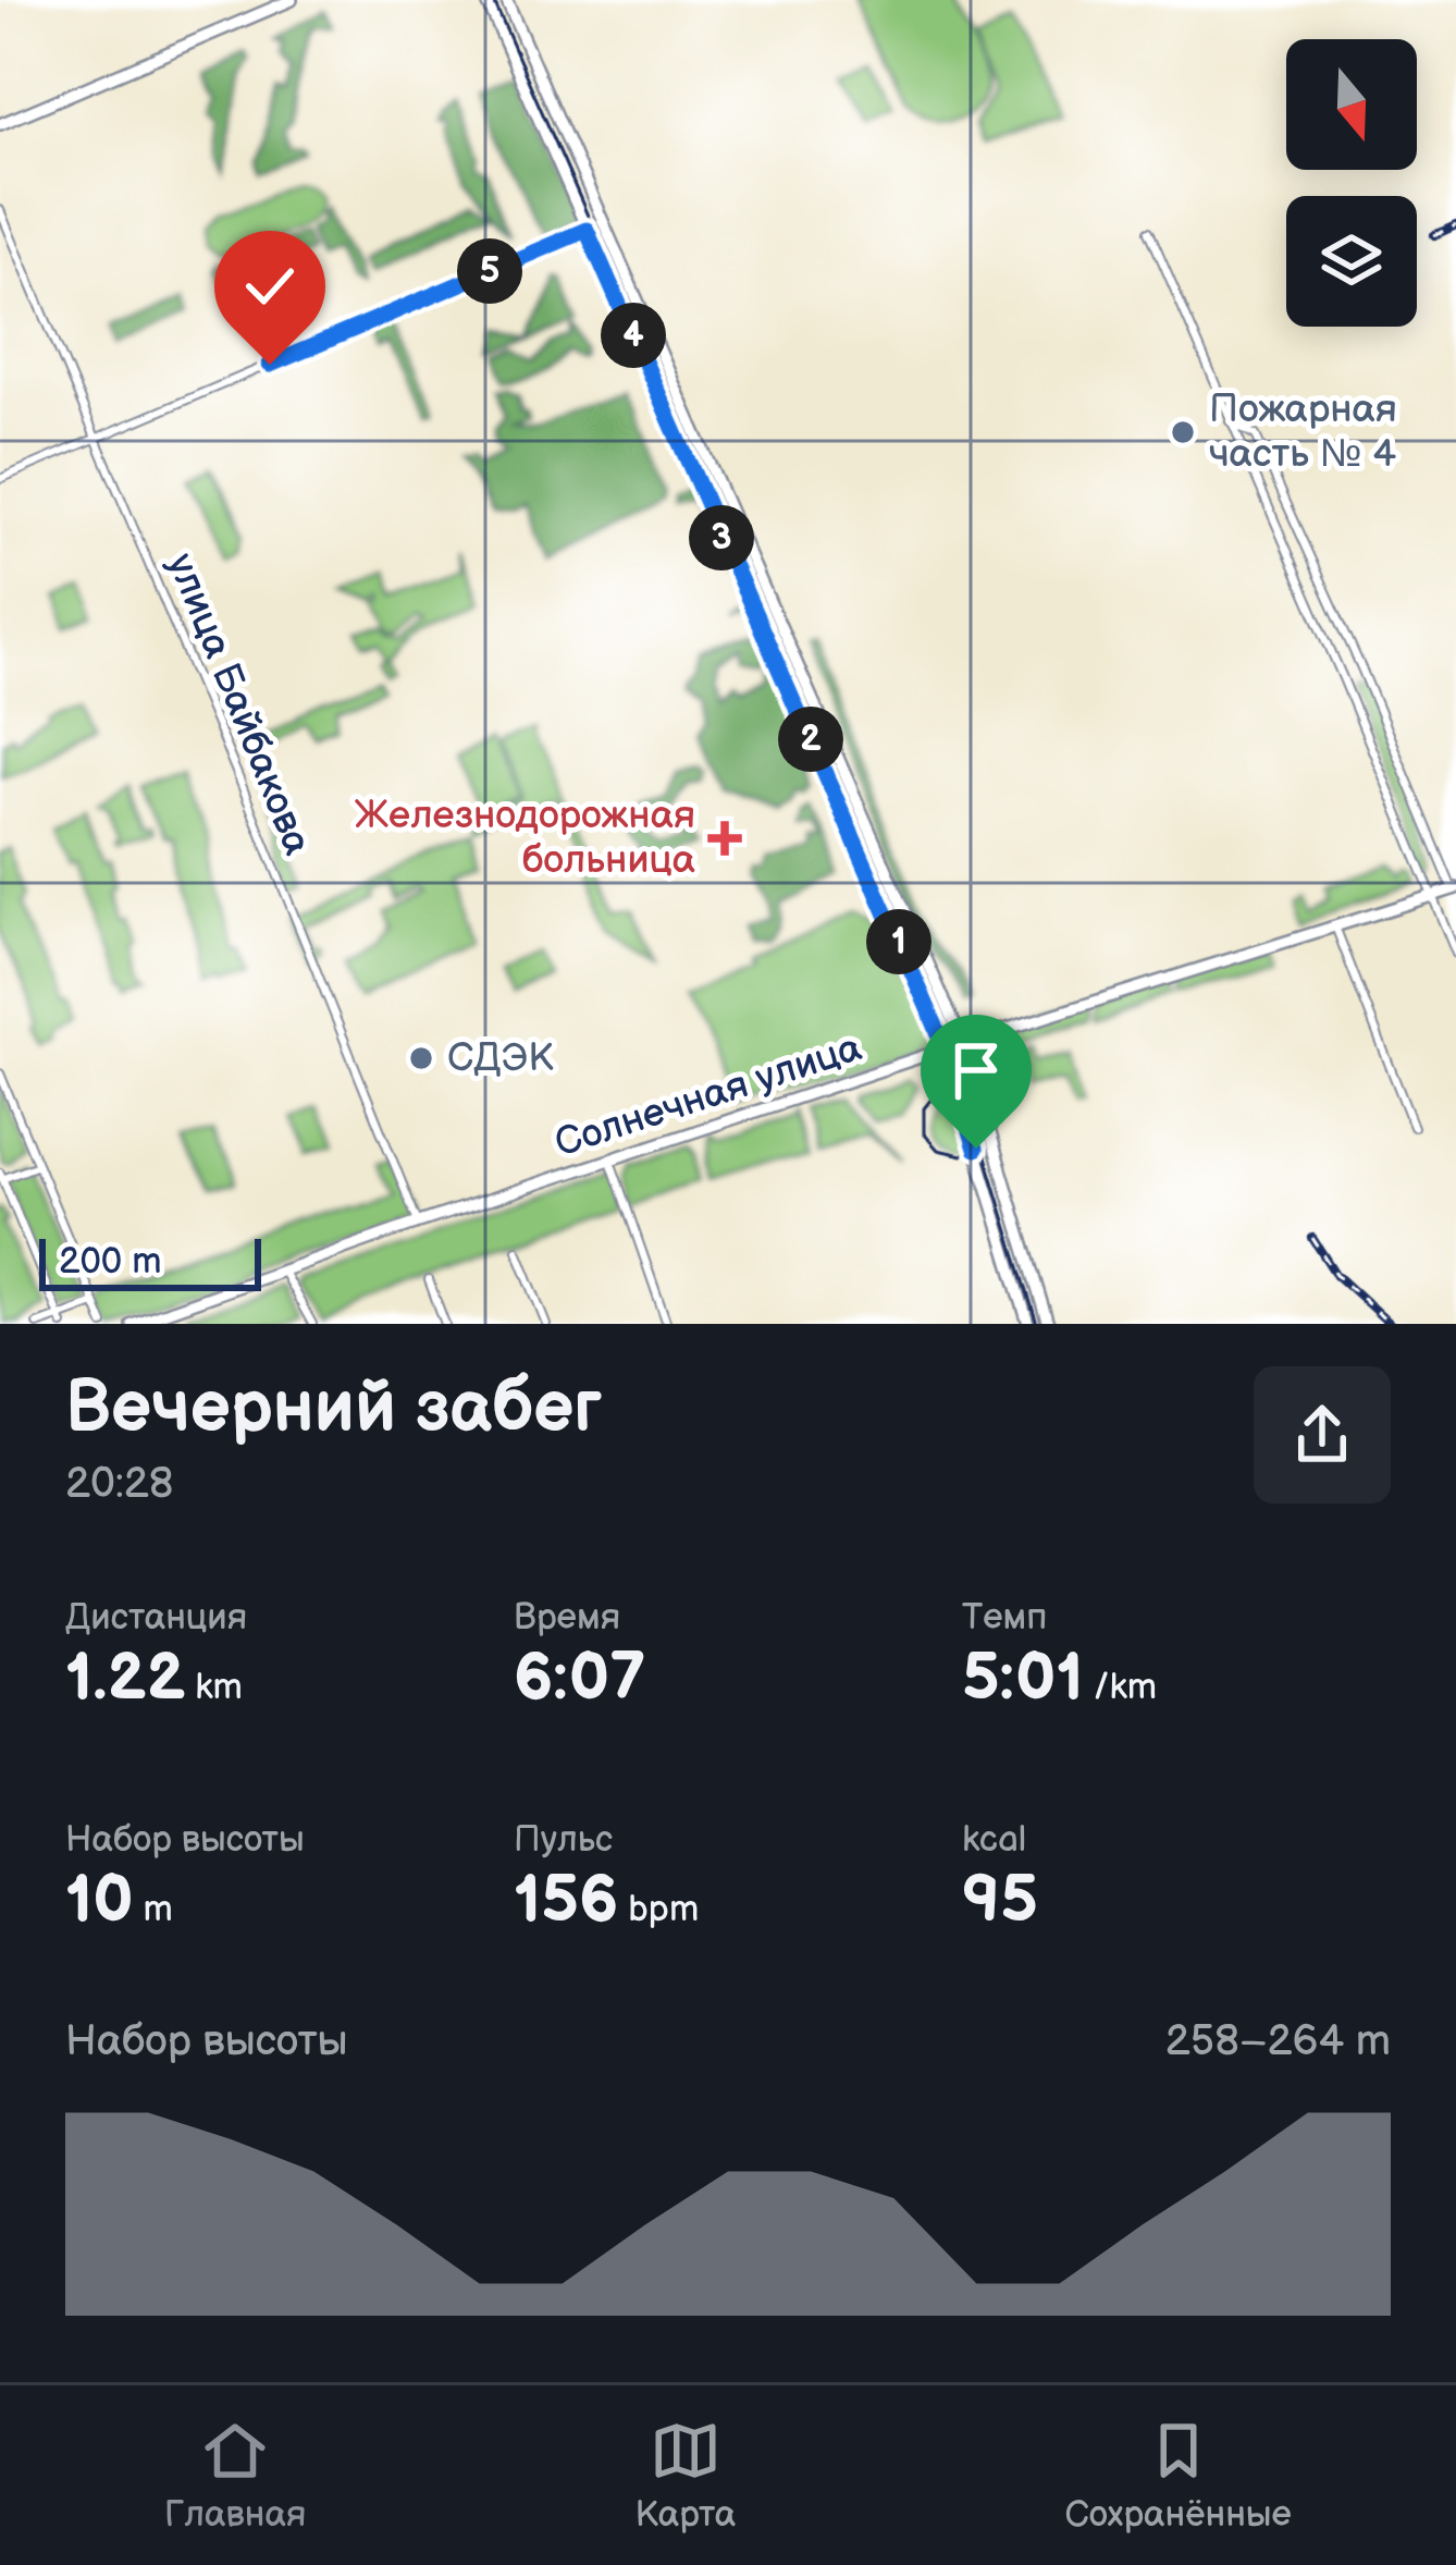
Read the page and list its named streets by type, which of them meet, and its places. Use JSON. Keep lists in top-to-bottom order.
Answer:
{
  "streets": {
    "street": ["улица Байбакова", "Солнечная улица"]
  },
  "crossings": [
    ["улица Байбакова", "Солнечная улица"]
  ],
  "places": {
    "other": ["Пожарная часть № 4", "СДЭК"],
    "health": ["Железнодорожная больница"]
  },
  "scale_bar": "200 m",
  "north": "bottom",
  "page": {
    "pins": [
      "5",
      "4",
      "3",
      "2",
      "1"
    ],
    "scale": "200 m",
    "heading": ["Вечерний забег", "20:28"],
    "stats": [
      ["Дистанция", "1.22 km"],
      ["Время", "6:07"],
      ["Темп", "5:01 /km"],
      ["Набор высоты", "10 m"],
      ["Пульс", "156 bpm"],
      ["kcal", "95"]
    ],
    "chart": ["Набор высоты", "258–264 m"],
    "tabs": ["Главная", "Карта", "Сохранённые"]
  }
}
